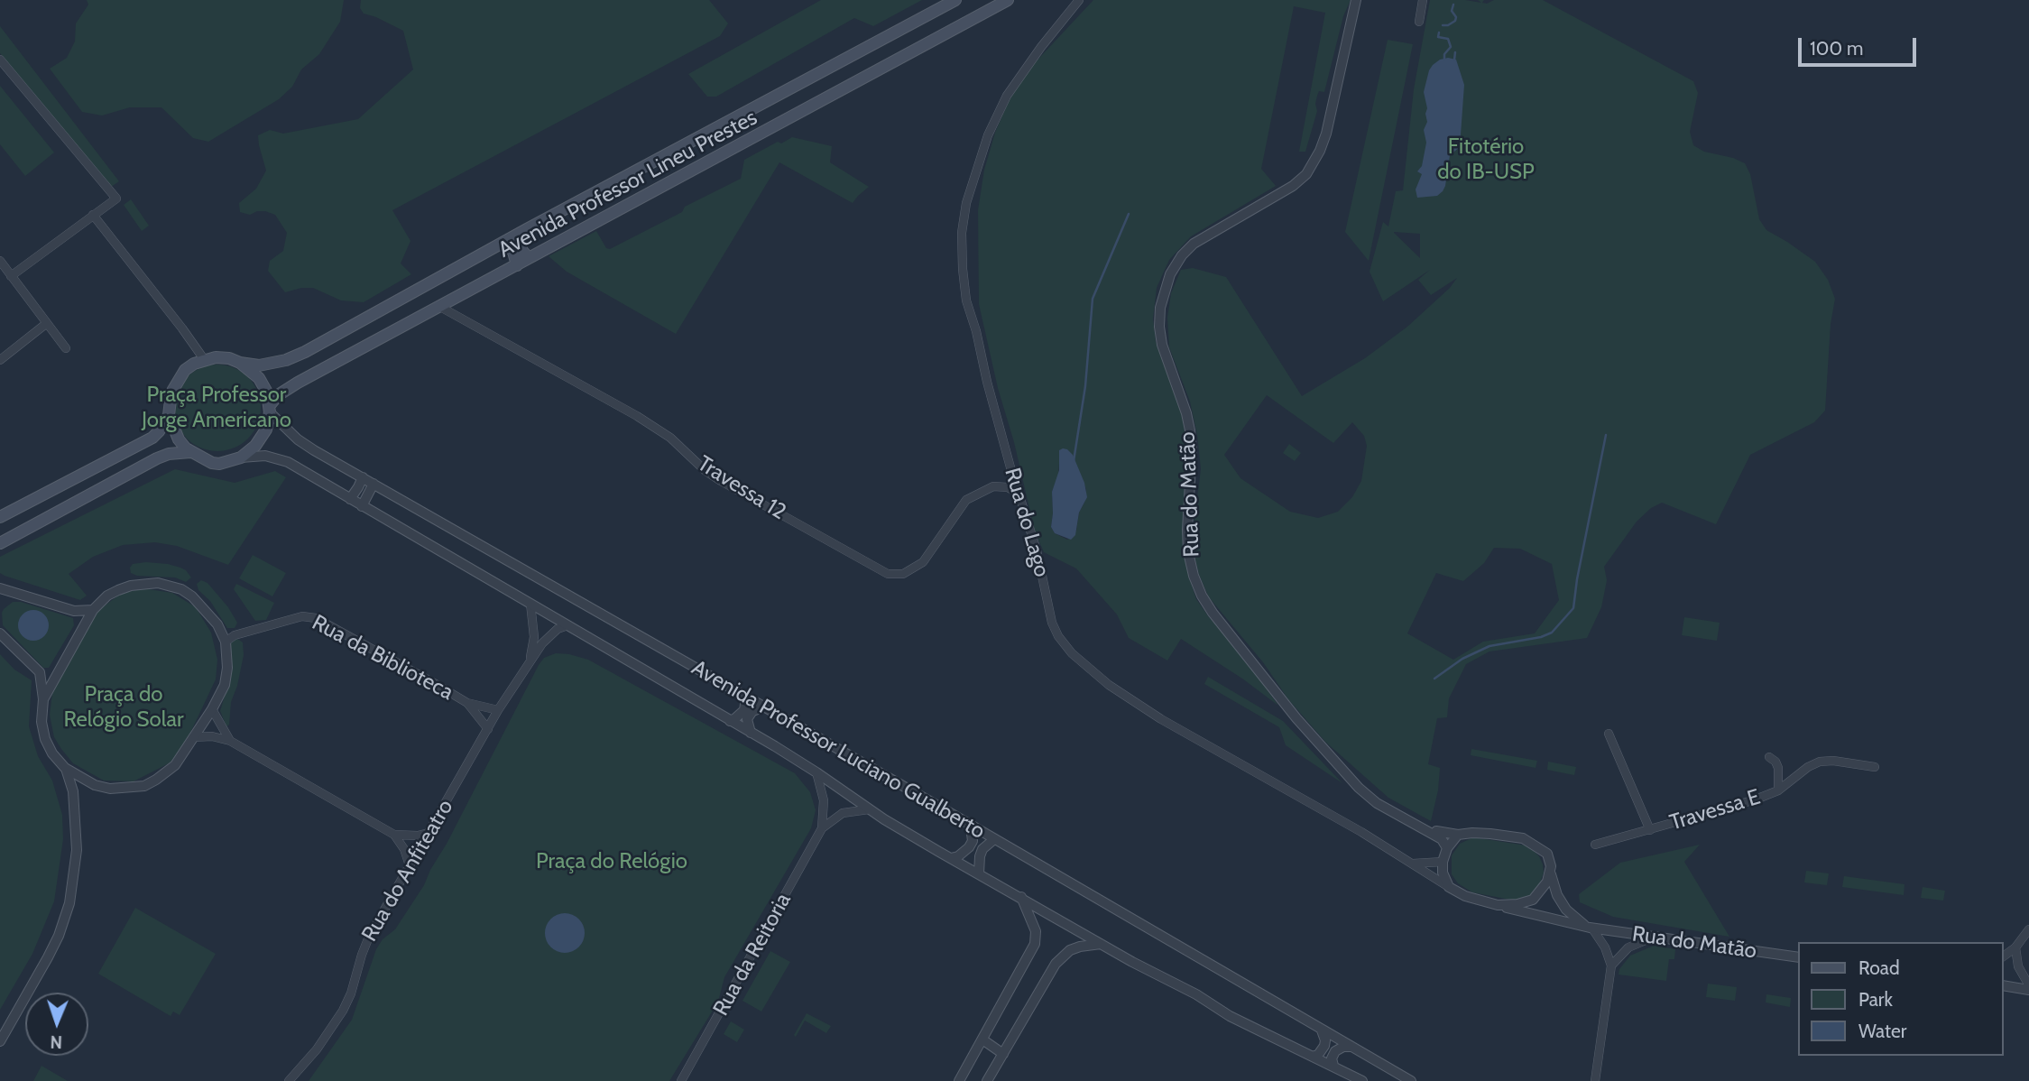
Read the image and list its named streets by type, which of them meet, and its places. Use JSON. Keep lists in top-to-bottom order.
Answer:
{
  "streets": {
    "main road": ["Avenida Professor Lineu Prestes"],
    "street": [
      "Travessa 12",
      "Rua do Matão",
      "Rua do Lago",
      "Rua da Biblioteca",
      "Avenida Professor Luciano Gualberto",
      "Travessa E",
      "Rua do Anfiteatro",
      "Rua da Reitoria"
    ]
  },
  "crossings": [
    ["Avenida Professor Lineu Prestes", "Travessa 12"],
    ["Avenida Professor Lineu Prestes", "Avenida Professor Luciano Gualberto"],
    ["Travessa 12", "Rua do Lago"],
    ["Rua do Matão", "Rua do Lago"],
    ["Rua da Biblioteca", "Rua do Anfiteatro"],
    ["Avenida Professor Luciano Gualberto", "Rua do Anfiteatro"],
    ["Avenida Professor Luciano Gualberto", "Rua da Reitoria"]
  ],
  "parks": [
    "Fitotério do IB-USP",
    "Praça Professor Jorge Americano",
    "Praça do Relógio Solar",
    "Praça do Relógio"
  ],
  "legend": ["Road", "Park", "Water"],
  "scale_bar": "100 m",
  "north": "bottom"
}
